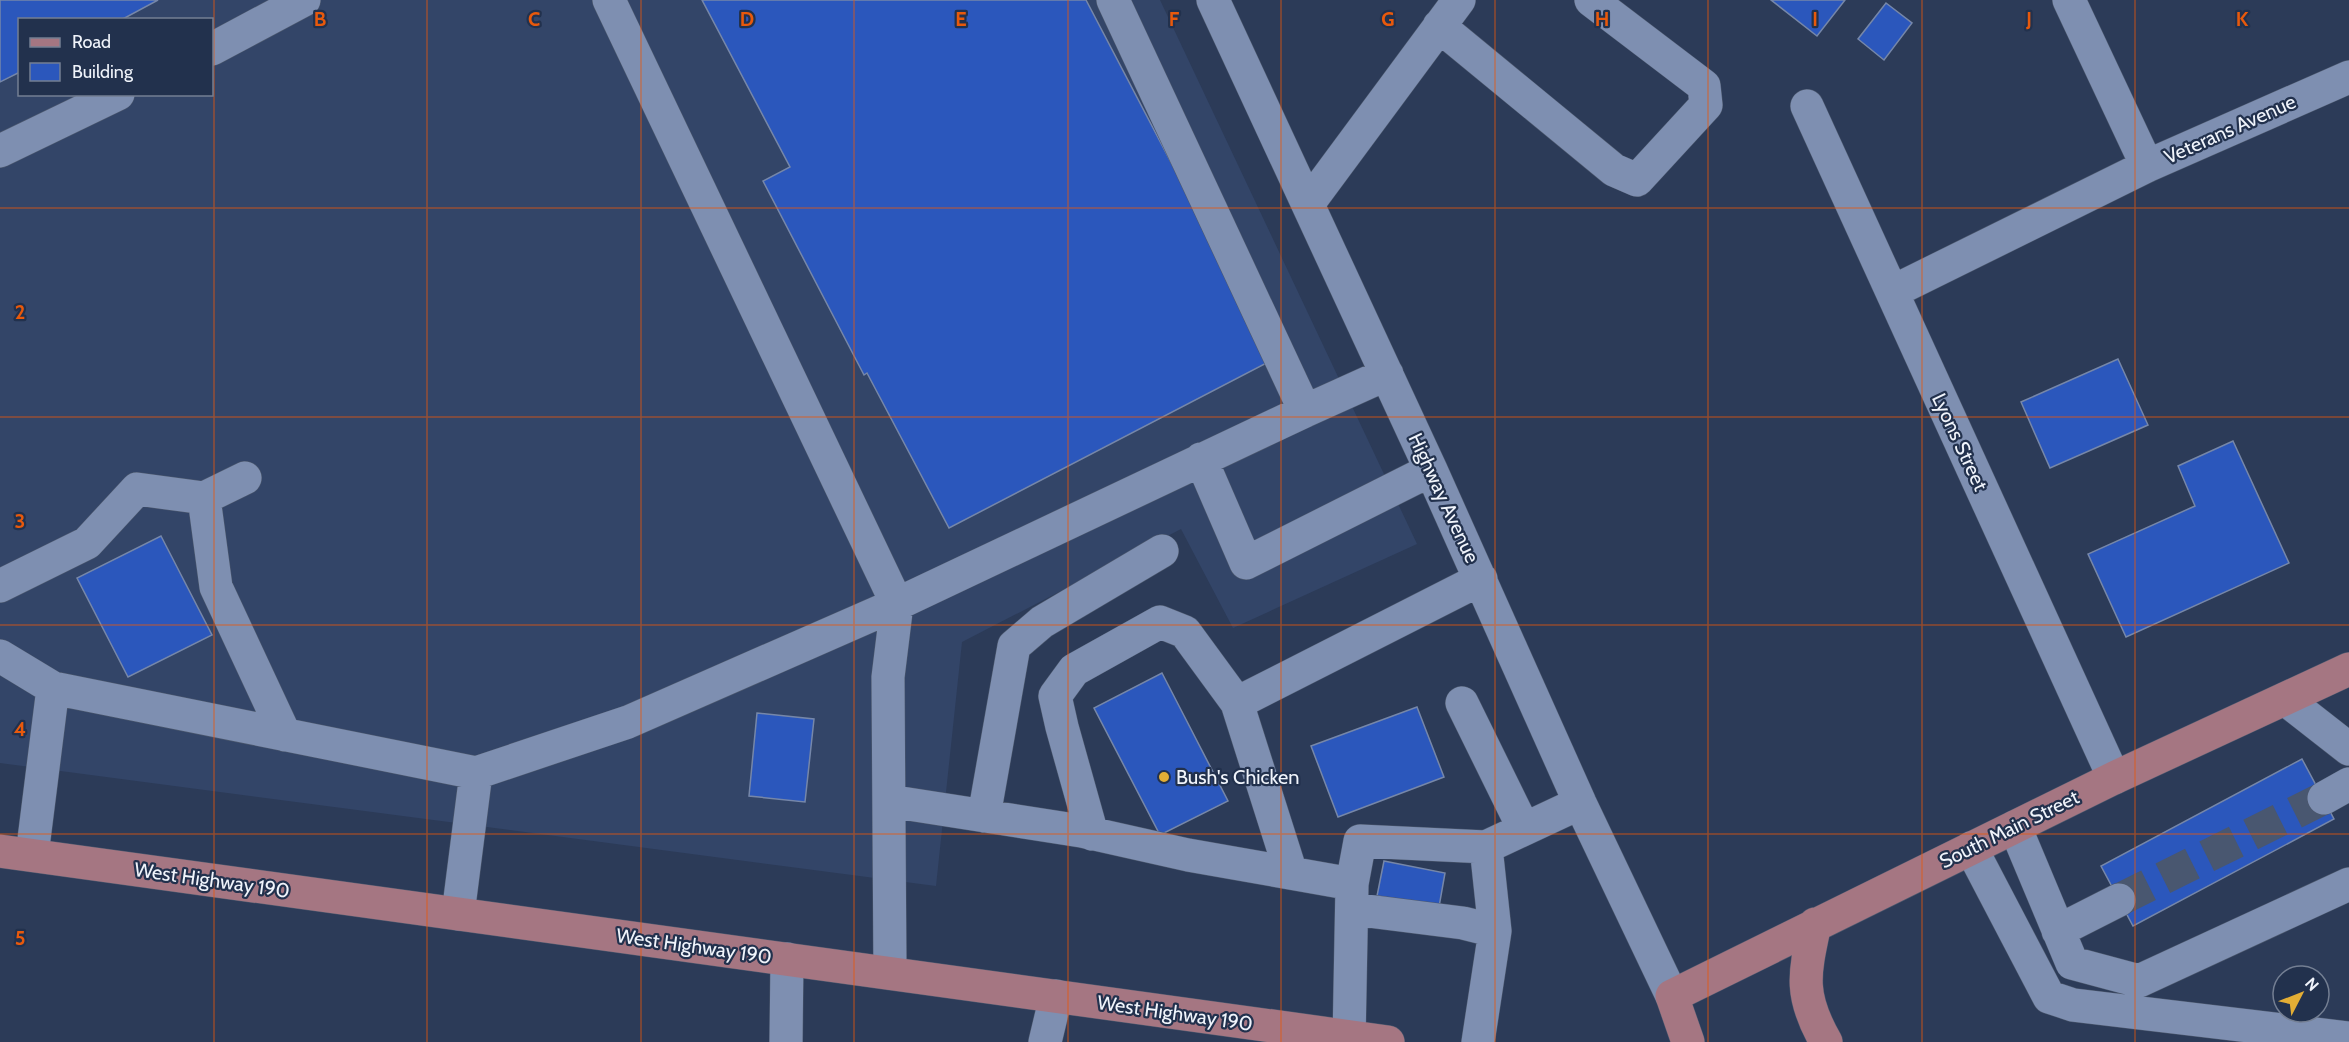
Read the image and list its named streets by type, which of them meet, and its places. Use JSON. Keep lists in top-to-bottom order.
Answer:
{
  "streets": {
    "main road": ["South Main Street", "West Highway 190"],
    "street": ["Veterans Avenue", "Lyons Street", "Highway Avenue"]
  },
  "crossings": [
    ["Lyons Street", "South Main Street"],
    ["Highway Avenue", "South Main Street"]
  ],
  "places": ["Bush's Chicken"],
  "legend": ["Road", "Building"],
  "north": "top right",
  "grid": {
    "columns": [
      "B",
      "C",
      "D",
      "E",
      "F",
      "G",
      "H",
      "I",
      "J",
      "K"
    ],
    "rows": [
      "2",
      "3",
      "4",
      "5"
    ]
  }
}
